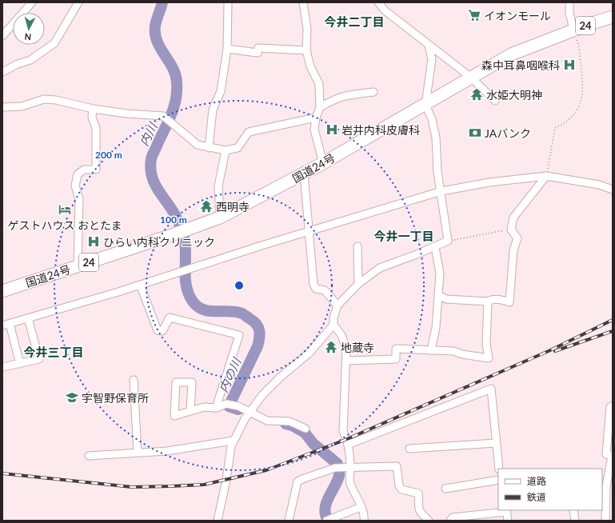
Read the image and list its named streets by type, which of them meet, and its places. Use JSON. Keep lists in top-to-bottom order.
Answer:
{
  "streets": {
    "highway": ["24", "国道24号"]
  },
  "districts": ["今井二丁目", "今井一丁目", "今井三丁目"],
  "water": ["内川", "内の川"],
  "places": {
    "supermarket": ["イオンモール"],
    "hospital": ["森中耳鼻咽喉科", "岩井内科皮膚科", "ひらい内科クリニック"],
    "temple": ["水姫大明神", "西明寺", "地蔵寺"],
    "bank": ["JAバンク"],
    "hotel": ["ゲストハウス おとたま"],
    "school or university": ["宇智野保育所"]
  },
  "legend": ["道路", "鉄道"],
  "north": "bottom",
  "rings": ["200 m", "100 m"]
}
